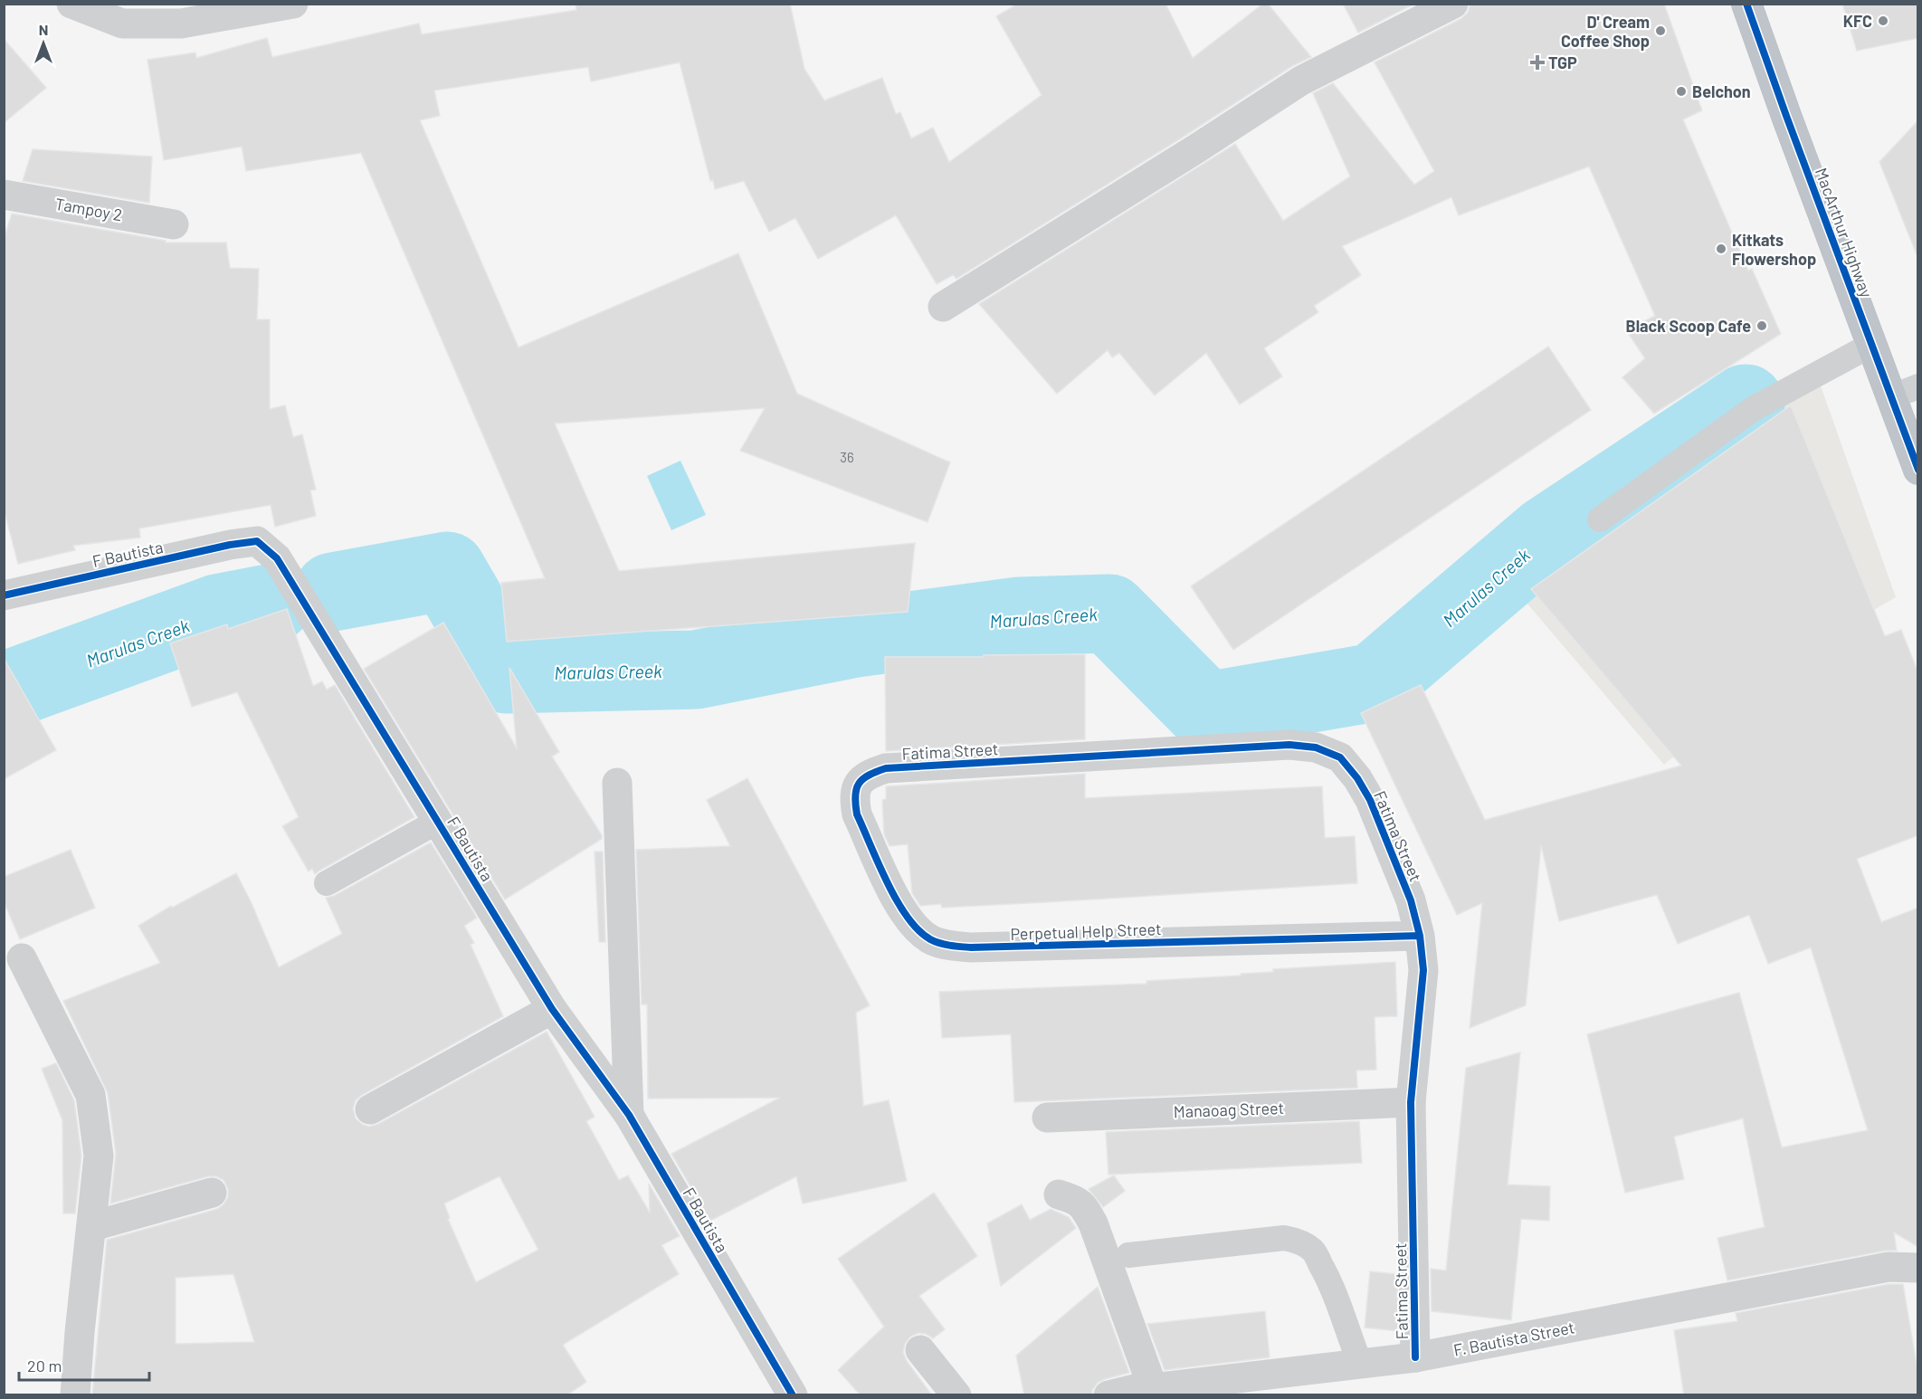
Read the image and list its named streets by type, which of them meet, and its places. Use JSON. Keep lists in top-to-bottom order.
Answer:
{
  "streets": {
    "highway": ["MacArthur Highway"],
    "street": [
      "Tampoy 2",
      "F Bautista",
      "Fatima Street",
      "Perpetual Help Street",
      "Manaoag Street",
      "F. Bautista Street"
    ]
  },
  "crossings": [
    ["Fatima Street", "Perpetual Help Street"],
    ["Fatima Street", "Manaoag Street"],
    ["Fatima Street", "F. Bautista Street"]
  ],
  "water": ["Marulas Creek"],
  "places": {
    "other": [
      "KFC",
      "D' Cream Coffee Shop",
      "Belchon",
      "Kitkats Flowershop",
      "Black Scoop Cafe"
    ],
    "health": ["TGP"]
  },
  "house_numbers": ["36"],
  "scale_bar": "20 m",
  "north": "top"
}
